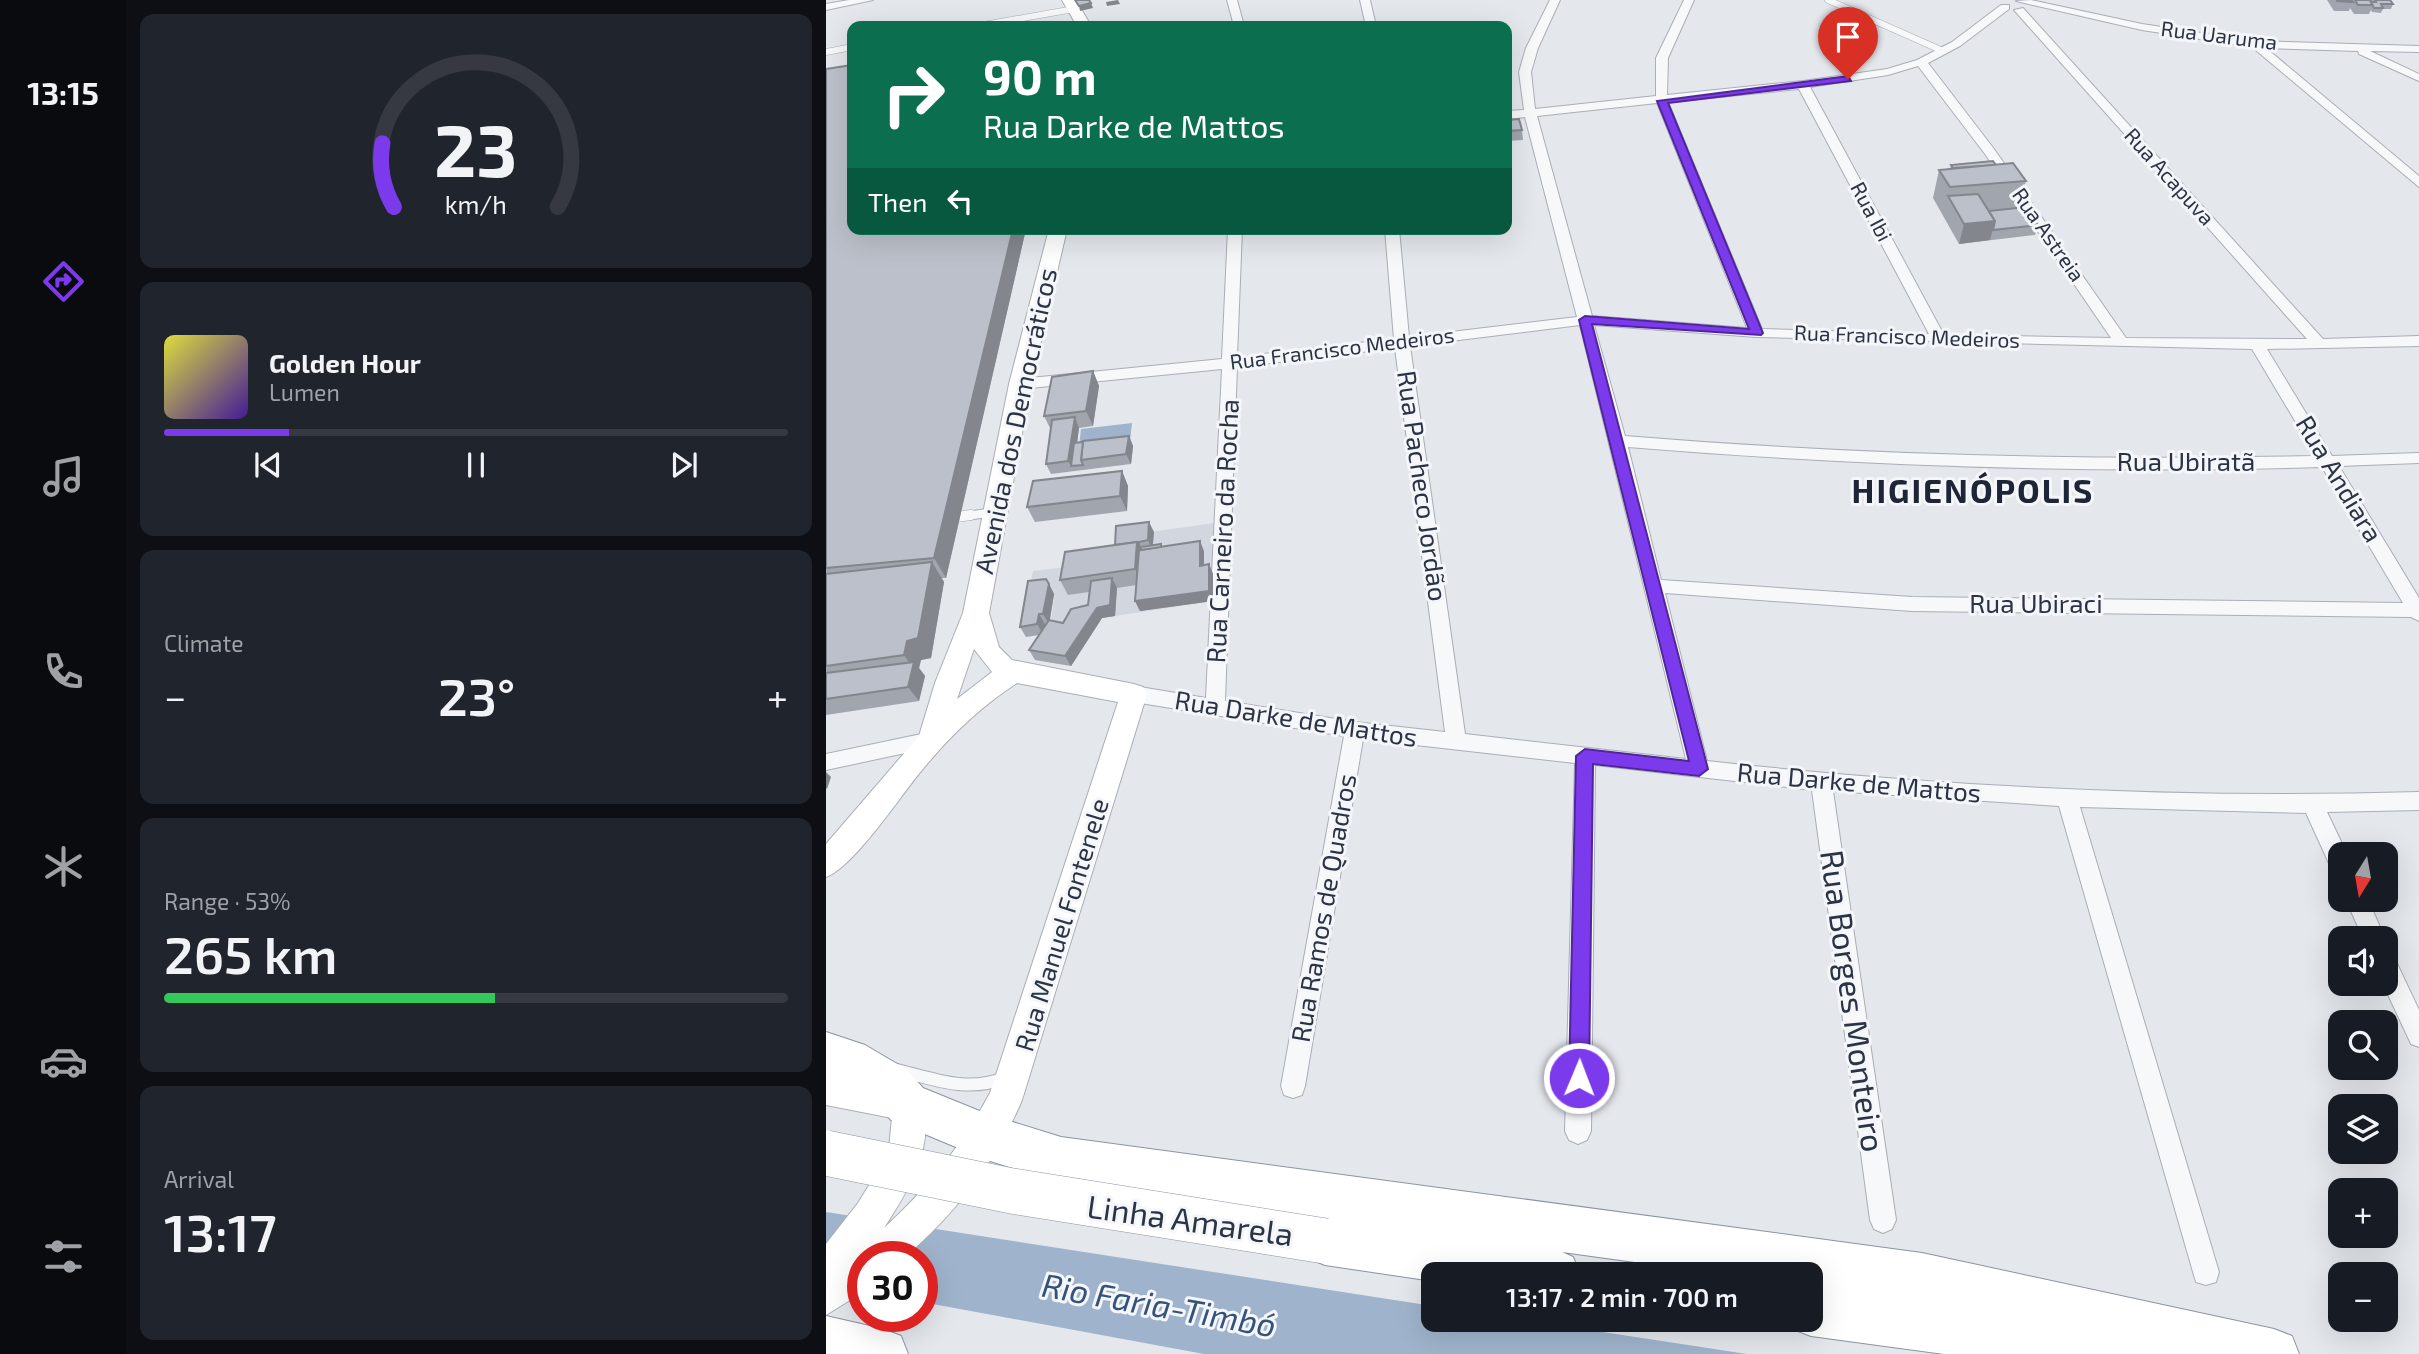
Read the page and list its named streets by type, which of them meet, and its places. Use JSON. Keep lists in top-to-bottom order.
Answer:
{
  "streets": {
    "highway": ["Linha Amarela"],
    "street": [
      "Rua Uaruma",
      "Rua Acapuva",
      "Rua Ibi",
      "Rua Astreia",
      "Rua Francisco Medeiros",
      "Avenida dos Democráticos",
      "Rua Ubiratã",
      "Rua Andiara",
      "Rua Pacheco Jordão",
      "Rua Carneiro da Rocha",
      "Rua Ubiraci",
      "Rua Darke de Mattos",
      "Rua Ramos de Quadros",
      "Rua Manuel Fontenele",
      "Rua Borges Monteiro"
    ]
  },
  "crossings": [
    ["Rua Uaruma", "Rua Acapuva"],
    ["Rua Acapuva", "Rua Francisco Medeiros"],
    ["Rua Ibi", "Rua Francisco Medeiros"],
    ["Rua Astreia", "Rua Francisco Medeiros"],
    ["Rua Francisco Medeiros", "Avenida dos Democráticos"],
    ["Rua Francisco Medeiros", "Rua Andiara"],
    ["Rua Francisco Medeiros", "Rua Pacheco Jordão"],
    ["Rua Francisco Medeiros", "Rua Carneiro da Rocha"],
    ["Avenida dos Democráticos", "Rua Darke de Mattos"],
    ["Rua Ubiratã", "Rua Andiara"],
    ["Rua Andiara", "Rua Ubiraci"],
    ["Rua Pacheco Jordão", "Rua Darke de Mattos"],
    ["Rua Carneiro da Rocha", "Rua Darke de Mattos"],
    ["Rua Darke de Mattos", "Rua Ramos de Quadros"],
    ["Rua Darke de Mattos", "Rua Manuel Fontenele"],
    ["Rua Darke de Mattos", "Rua Borges Monteiro"]
  ],
  "districts": ["HIGIENÓPOLIS"],
  "water": ["Rio Faria-Timbó"],
  "north": "bottom",
  "page": {
    "tabs": "13:15",
    "turn": ["90 m", "Rua Darke de Mattos"],
    "then": "Then",
    "song": ["Golden Hour", "Lumen"],
    "tile": [
      "Climate",
      ["Range · 53%", "265 km"],
      ["Arrival", "13:17"]
    ],
    "heat": ["−", "23°", "+"],
    "map_buttons": ["+", "−"],
    "limit": "30",
    "trip": "13:17 · 2 min · 700 m",
    "gauge": ["23", "km/h"]
  }
}
